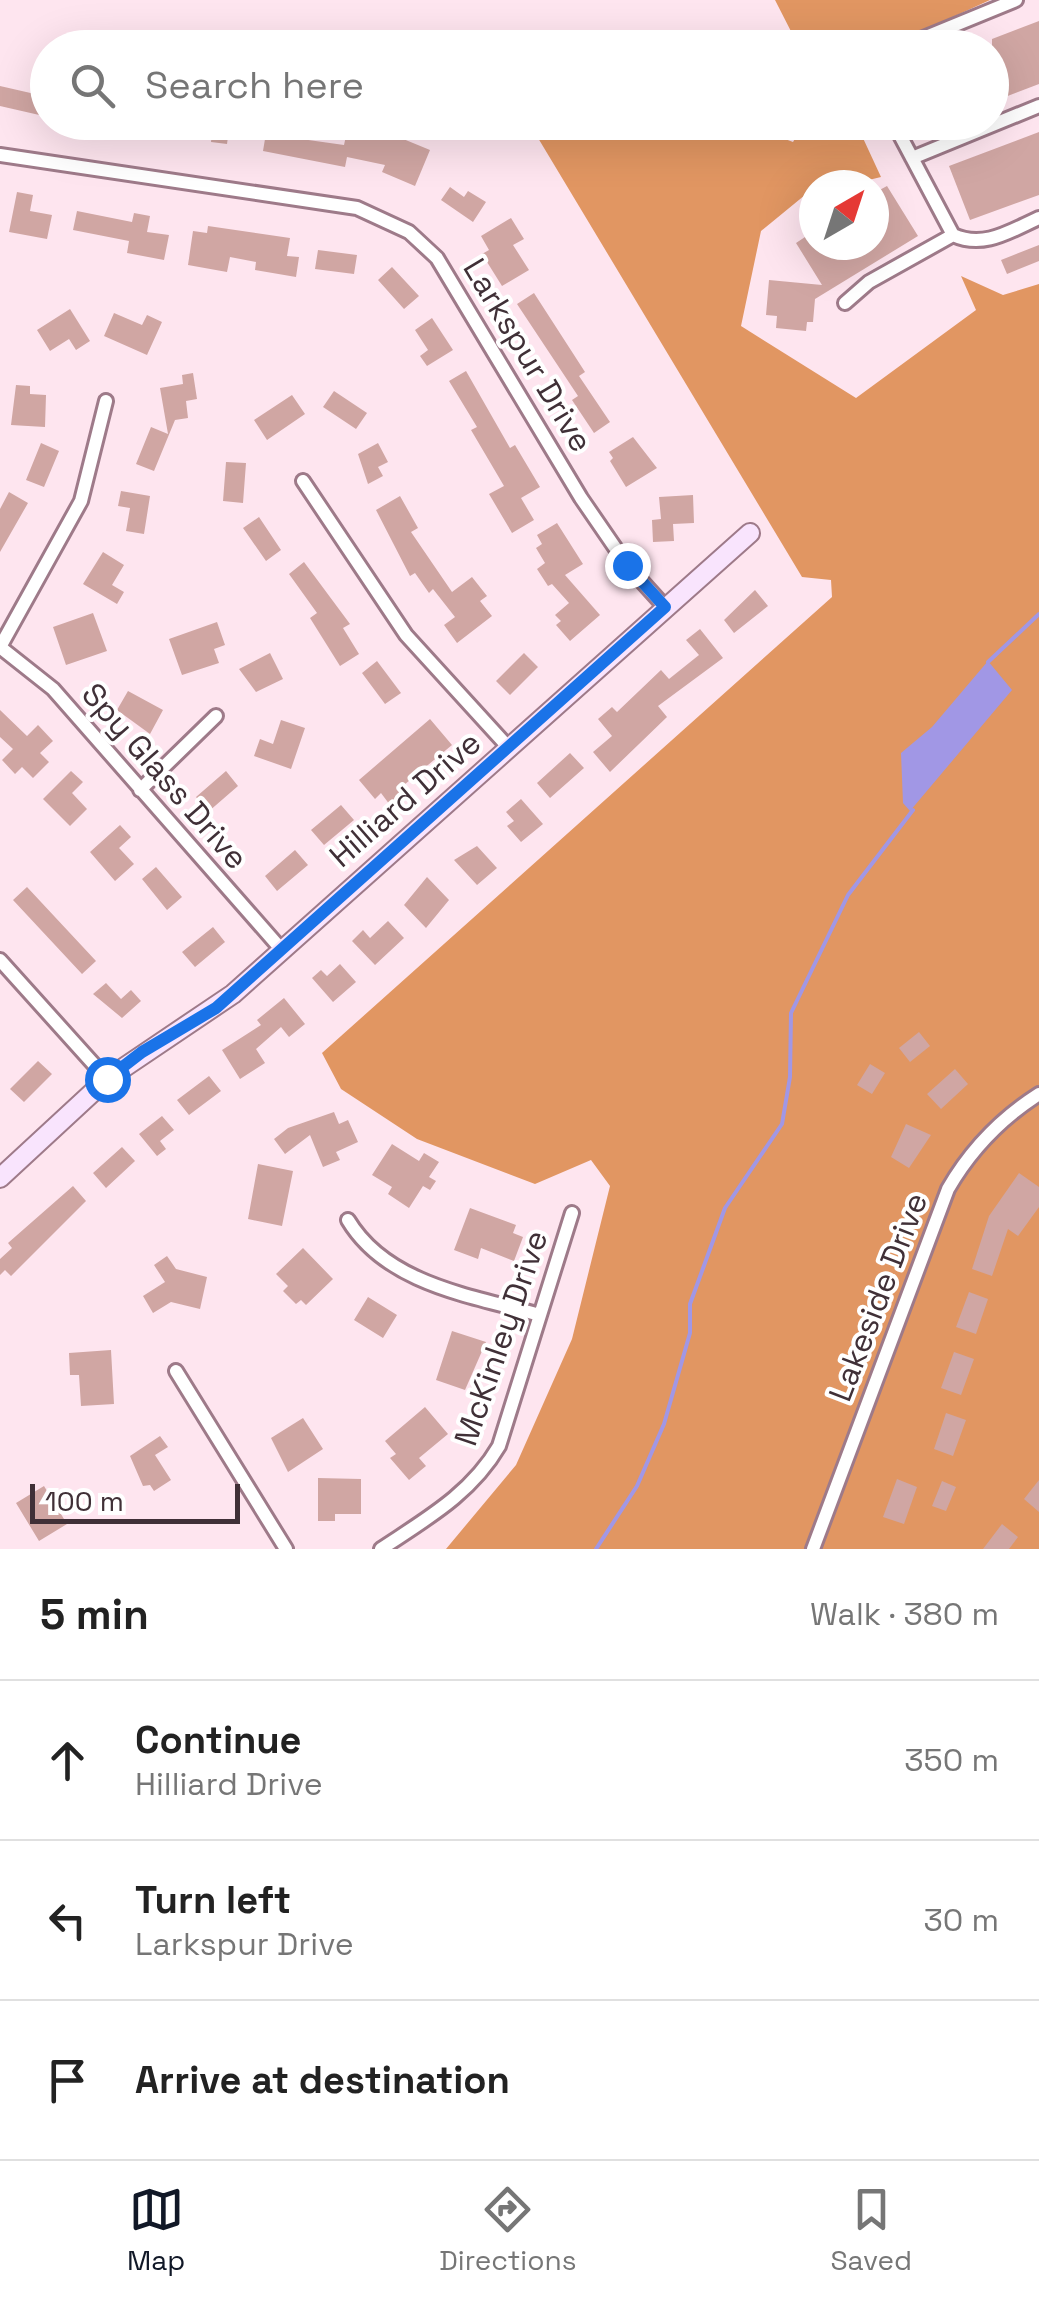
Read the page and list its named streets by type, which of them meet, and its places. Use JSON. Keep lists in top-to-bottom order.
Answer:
{
  "streets": {
    "street": [
      "Larkspur Drive",
      "Spy Glass Drive",
      "Hilliard Drive",
      "Lakeside Drive",
      "McKinley Drive"
    ]
  },
  "crossings": [
    ["Larkspur Drive", "Hilliard Drive"],
    ["Spy Glass Drive", "Hilliard Drive"]
  ],
  "scale_bar": "100 m",
  "north": "top right",
  "page": {
    "search": "Search here",
    "scale": "100 m",
    "heading": ["5 min", "Walk · 380 m"],
    "list": [
      ["Continue", "Hilliard Drive", "350 m"],
      ["Turn left", "Larkspur Drive", "30 m"],
      "Arrive at destination"
    ],
    "nav": ["Map", "Directions", "Saved"]
  }
}
